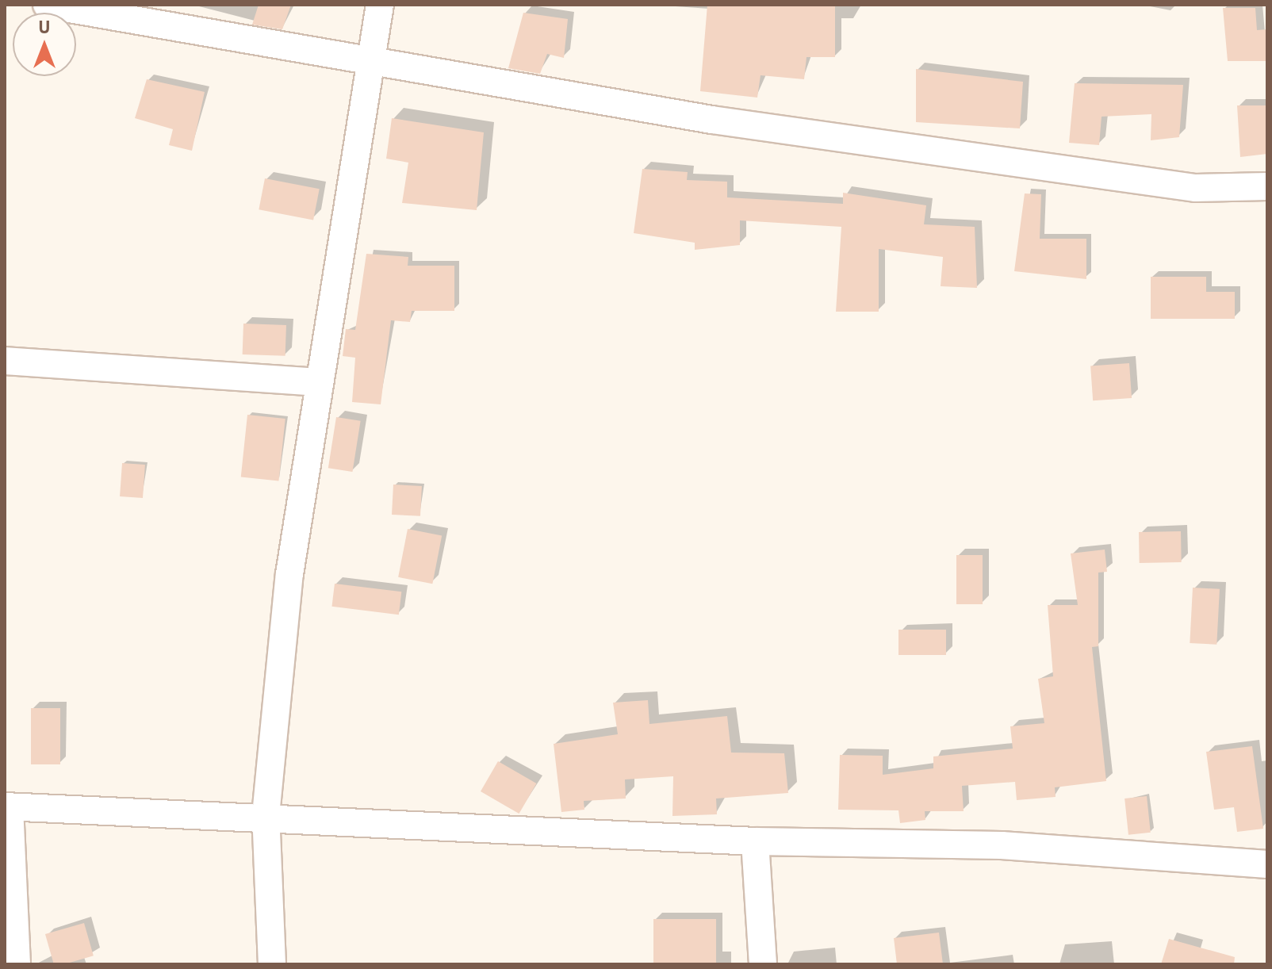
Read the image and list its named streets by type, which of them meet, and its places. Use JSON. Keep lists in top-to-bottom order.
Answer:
{
  "north": "top"
}
